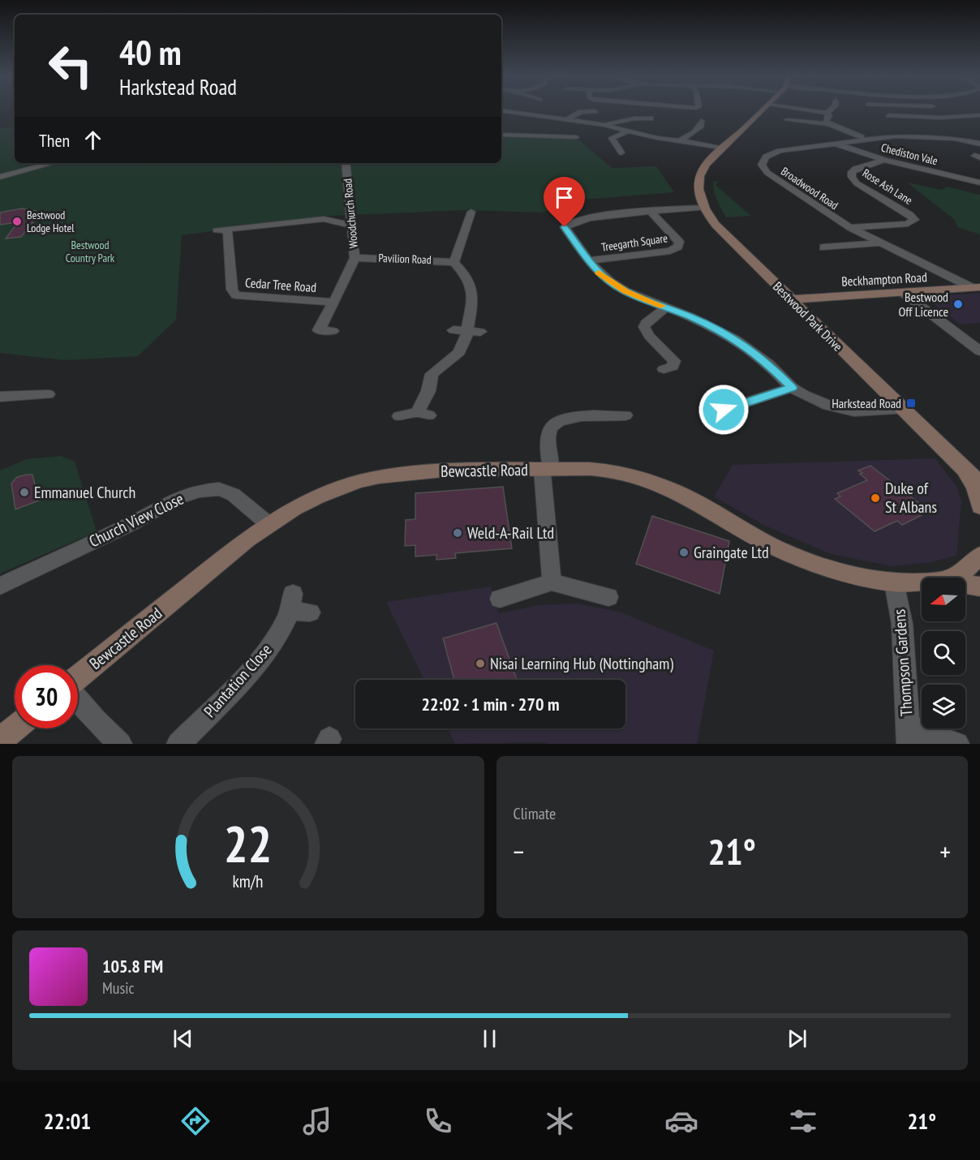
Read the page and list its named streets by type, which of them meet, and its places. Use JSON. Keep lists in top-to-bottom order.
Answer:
{
  "streets": {
    "street": [
      "Chediston Vale",
      "Rose Ash Lane",
      "Broadwood Road",
      "Woodchurch Road",
      "Treegarth Square",
      "Pavilion Road",
      "Beckhampton Road",
      "Cedar Tree Road",
      "Bestwood Park Drive",
      "Bewcastle Road",
      "Church View Close",
      "Thompson Gardens",
      "Plantation Close"
    ]
  },
  "crossings": [
    ["Chediston Vale", "Rose Ash Lane"],
    ["Chediston Vale", "Broadwood Road"],
    ["Rose Ash Lane", "Broadwood Road"],
    ["Broadwood Road", "Beckhampton Road"],
    ["Woodchurch Road", "Pavilion Road"],
    ["Woodchurch Road", "Cedar Tree Road"],
    ["Treegarth Square", "Bestwood Park Drive"],
    ["Beckhampton Road", "Bestwood Park Drive"],
    ["Bewcastle Road", "Church View Close"],
    ["Bewcastle Road", "Thompson Gardens"]
  ],
  "parks": ["Bestwood Country Park"],
  "places": {
    "other": [
      "Bestwood Lodge Hotel",
      "Bestwood Off Licence",
      "Emmanuel Church",
      "Duke of St Albans",
      "Weld-A-Rail Ltd",
      "Graingate Ltd",
      "Nisai Learning Hub (Nottingham)"
    ],
    "transit": ["Harkstead Road"]
  },
  "north": "left",
  "page": {
    "turn": ["40 m", "Harkstead Road"],
    "then": "Then",
    "limit": "30",
    "trip": "22:02 · 1 min · 270 m",
    "tile": "Climate",
    "heat": ["−", "21°", "+"],
    "song": ["105.8 FM", "Music"],
    "tabs": ["22:01", "21°"],
    "gauge": ["22", "km/h"]
  }
}
